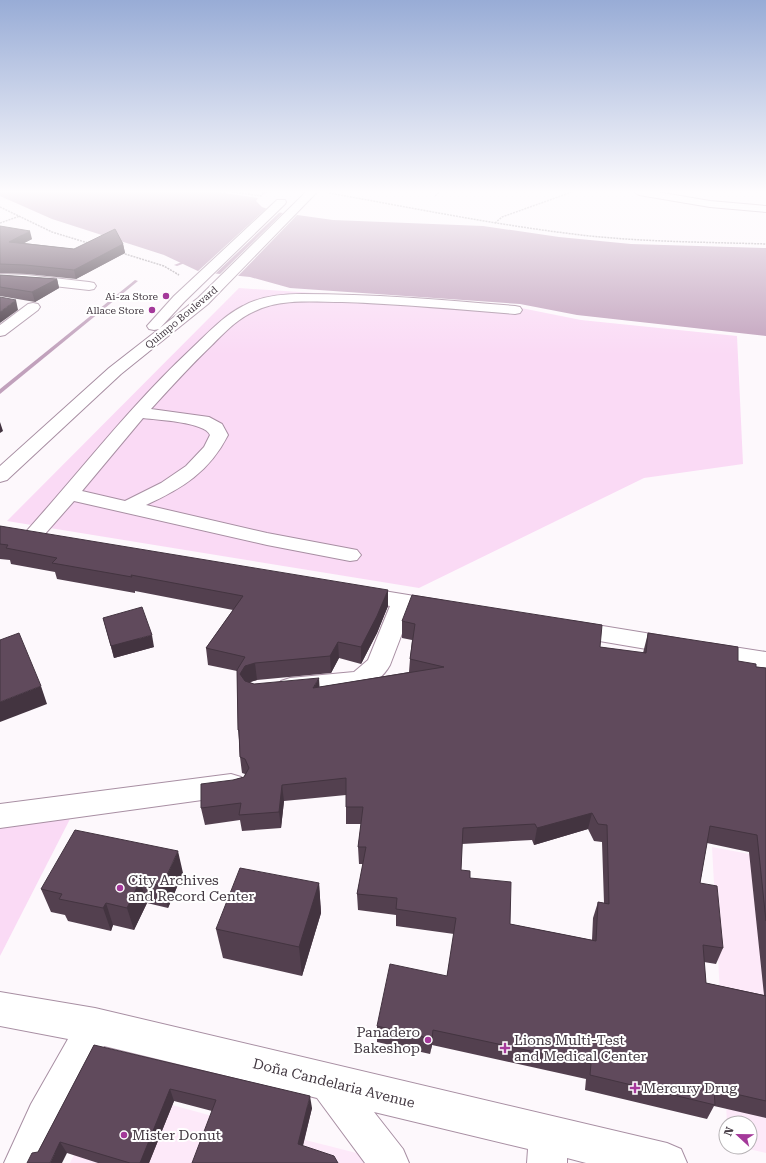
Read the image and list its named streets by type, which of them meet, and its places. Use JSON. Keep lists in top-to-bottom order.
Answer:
{
  "streets": {
    "main road": ["Quimpo Boulevard", "Doña Candelaria Avenue"]
  },
  "places": {
    "other": [
      "Ai-za Store",
      "Allace Store",
      "City Archives and Record Center",
      "Panadero Bakeshop",
      "Mister Donut"
    ],
    "health": ["Lions Multi-Test and Medical Center", "Mercury Drug"]
  },
  "north": "left"
}
